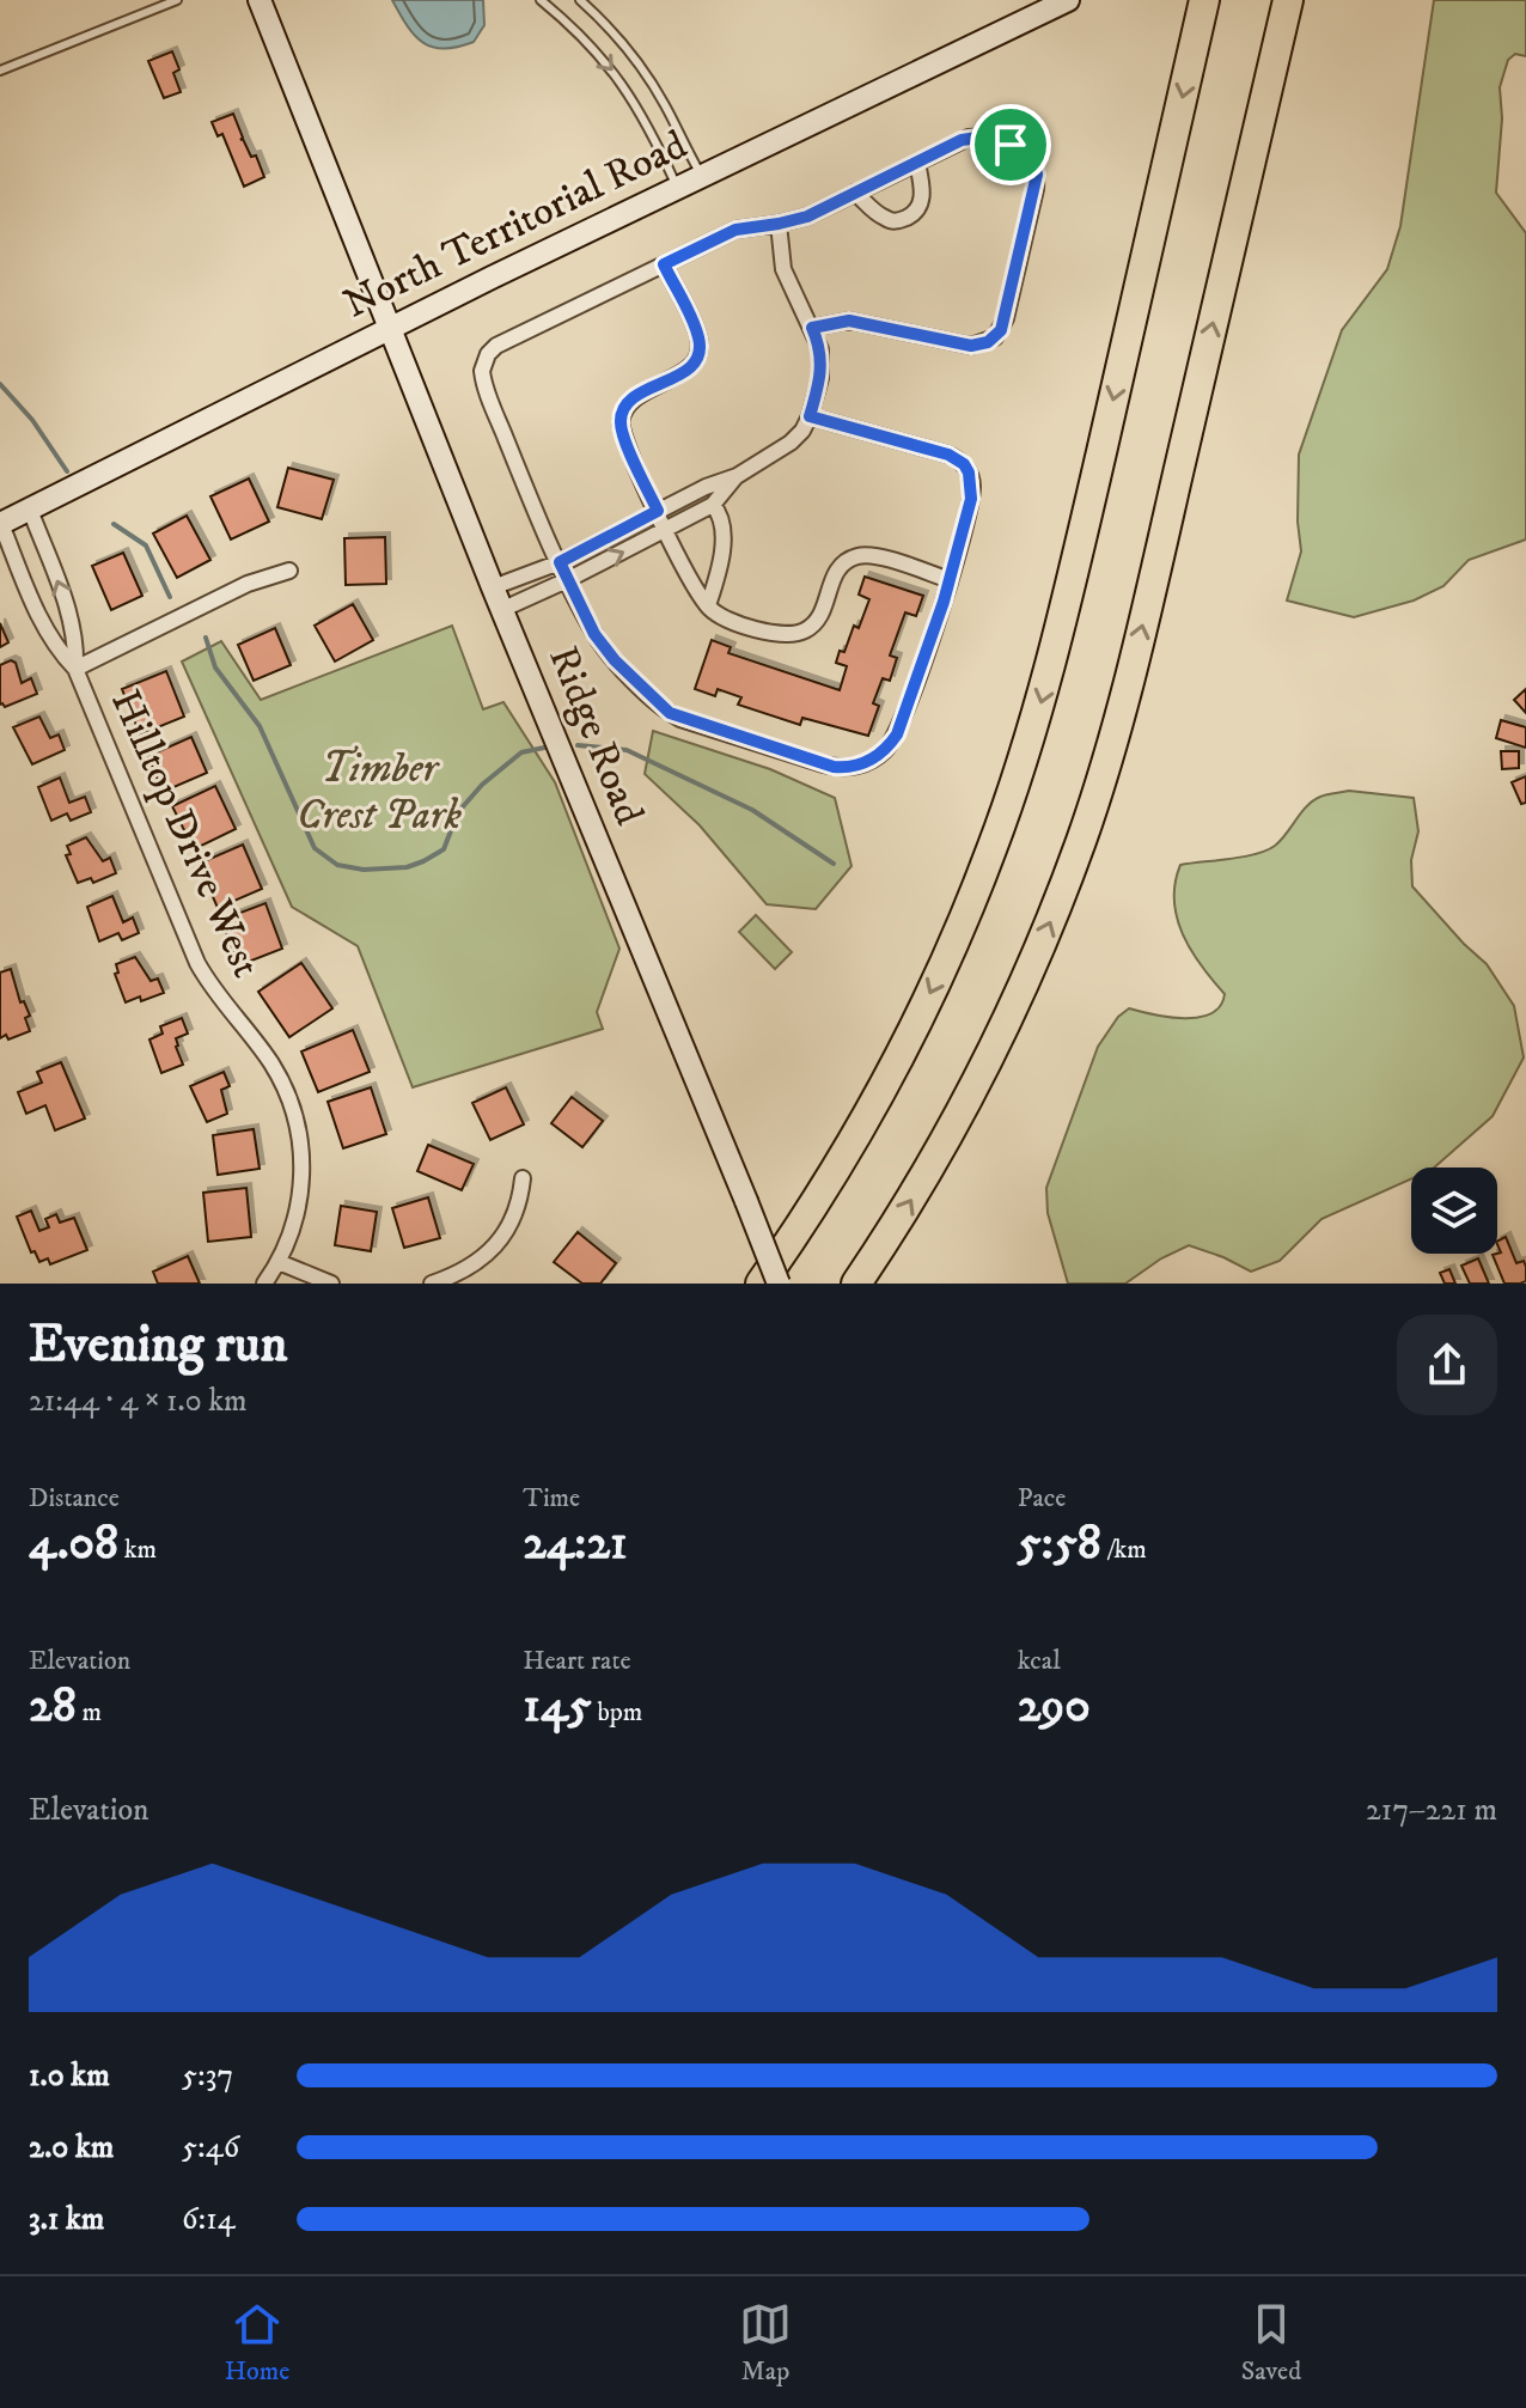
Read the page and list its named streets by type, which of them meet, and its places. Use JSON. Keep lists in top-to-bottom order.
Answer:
{
  "streets": {
    "street": ["North Territorial Road", "Ridge Road", "Hilltop Drive West"]
  },
  "crossings": [
    ["North Territorial Road", "Ridge Road"],
    ["North Territorial Road", "Hilltop Drive West"]
  ],
  "parks": ["Timber Crest Park"],
  "page": {
    "heading": ["Evening run", "21:44 · 4 × 1.0 km"],
    "stats": [
      ["Distance", "4.08 km"],
      ["Time", "24:21"],
      ["Pace", "5:58 /km"],
      ["Elevation", "28 m"],
      ["Heart rate", "145 bpm"],
      ["kcal", "290"]
    ],
    "chart": ["Elevation", "217–221 m"],
    "list": [
      {
        "name": "1.0 km",
        "note": "5:37"
      },
      {
        "name": "2.0 km",
        "note": "5:46"
      },
      {
        "name": "3.1 km",
        "note": "6:14"
      }
    ],
    "tabs": ["Home", "Map", "Saved"]
  }
}
